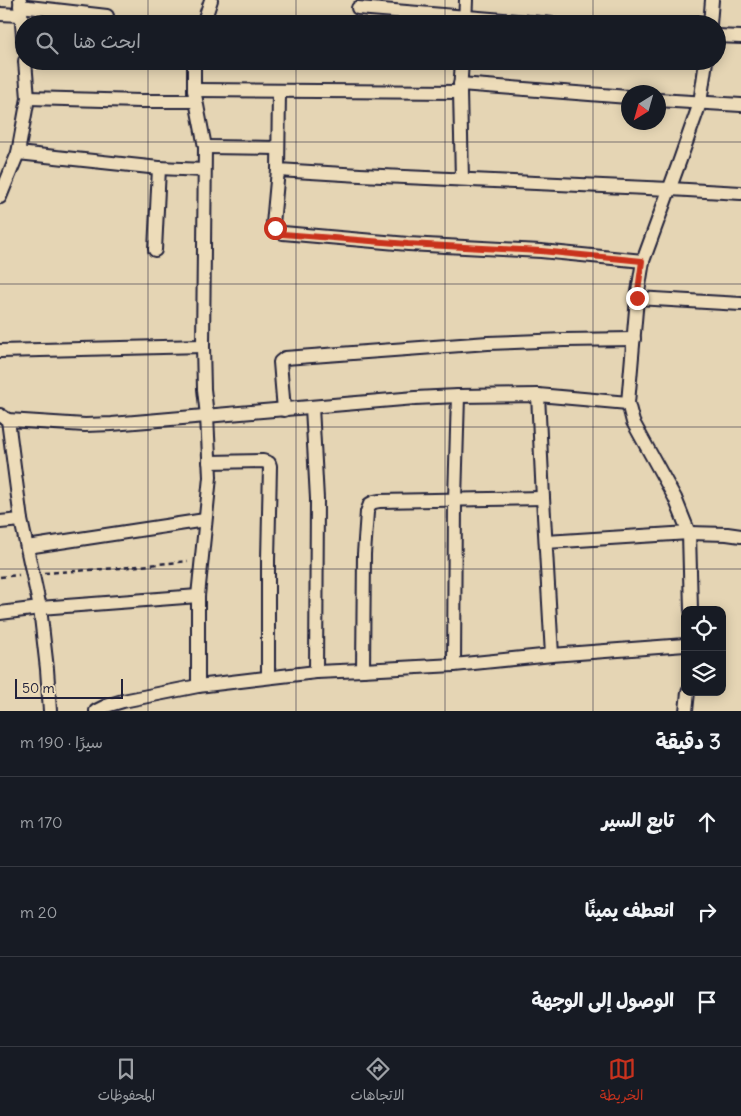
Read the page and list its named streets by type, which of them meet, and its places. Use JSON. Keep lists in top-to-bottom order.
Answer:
{
  "scale_bar": "50 m",
  "north": "bottom left",
  "page": {
    "search": "ابحث هنا",
    "scale": "50 m",
    "heading": ["3 دقيقة", "سيرًا · 190 m"],
    "list": [
      ["تابع السير", "170 m"],
      ["انعطف يمينًا", "20 m"],
      "الوصول إلى الوجهة"
    ],
    "nav": ["الخريطة", "الاتجاهات", "المحفوظات"]
  }
}
